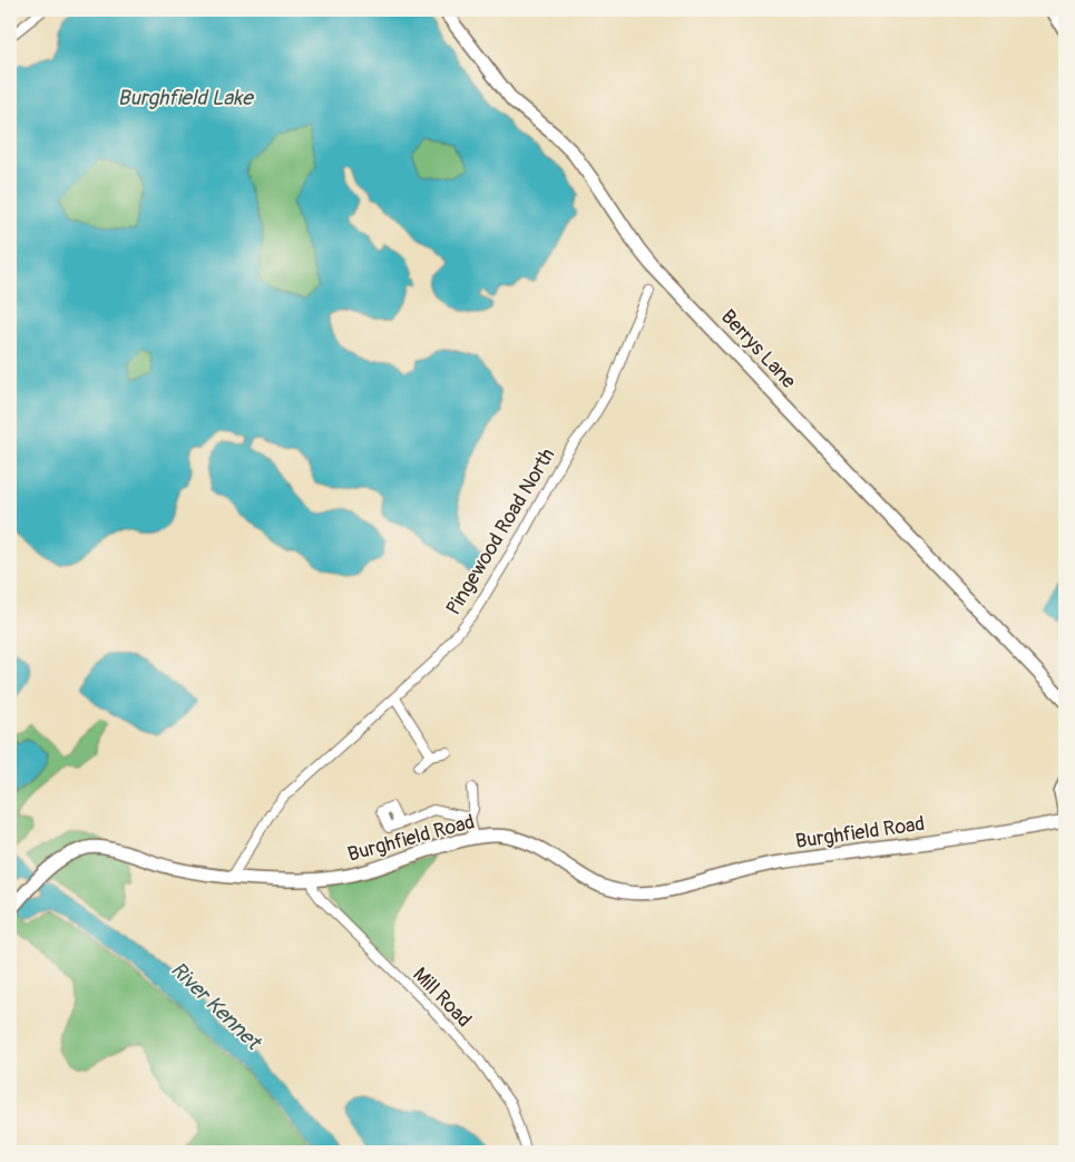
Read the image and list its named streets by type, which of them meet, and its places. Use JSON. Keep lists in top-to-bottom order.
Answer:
{
  "streets": {
    "street": [
      "Berrys Lane",
      "Pingewood Road North",
      "Burghfield Road",
      "Mill Road"
    ]
  },
  "crossings": [
    ["Pingewood Road North", "Burghfield Road"],
    ["Burghfield Road", "Mill Road"]
  ],
  "water": ["Burghfield Lake", "River Kennet"]
}
